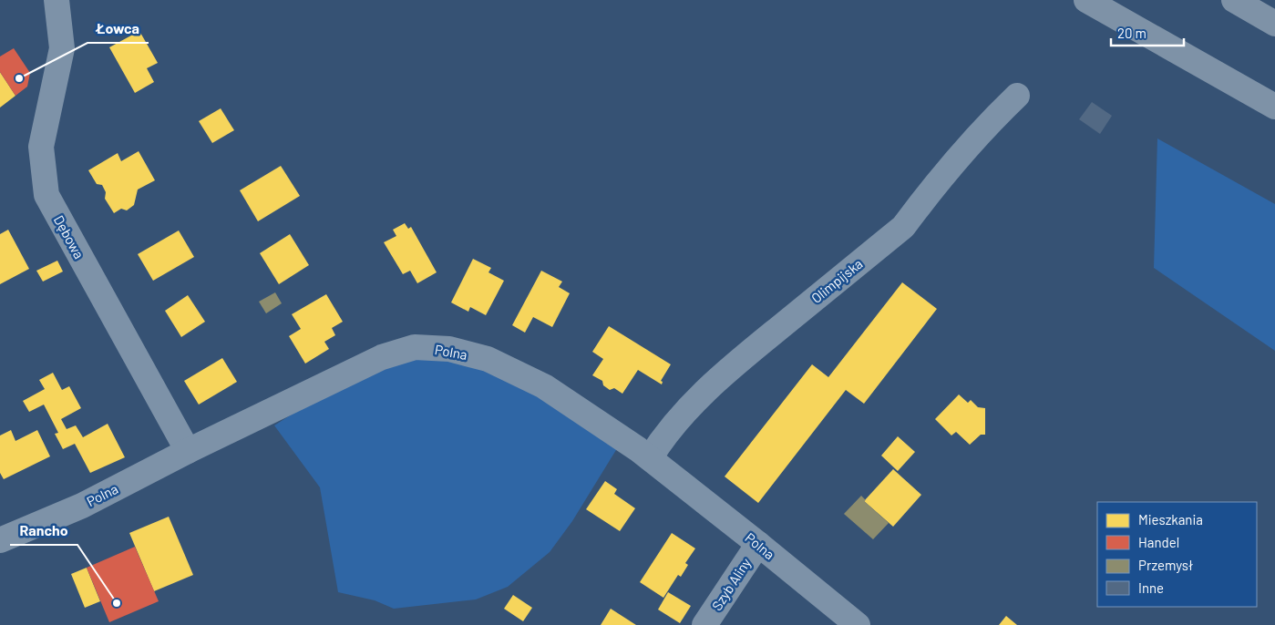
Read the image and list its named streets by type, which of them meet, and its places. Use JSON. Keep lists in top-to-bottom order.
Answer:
{
  "streets": {
    "street": [
      "Dębowa",
      "Olimpijska",
      "Polna",
      "Szyb Aliny"
    ]
  },
  "crossings": [
    ["Dębowa", "Polna"],
    ["Olimpijska", "Polna"],
    ["Polna", "Szyb Aliny"]
  ],
  "places": ["Łowca", "Rancho"],
  "legend": [
    "Mieszkania",
    "Handel",
    "Przemysł",
    "Inne"
  ],
  "scale_bar": "20 m"
}
